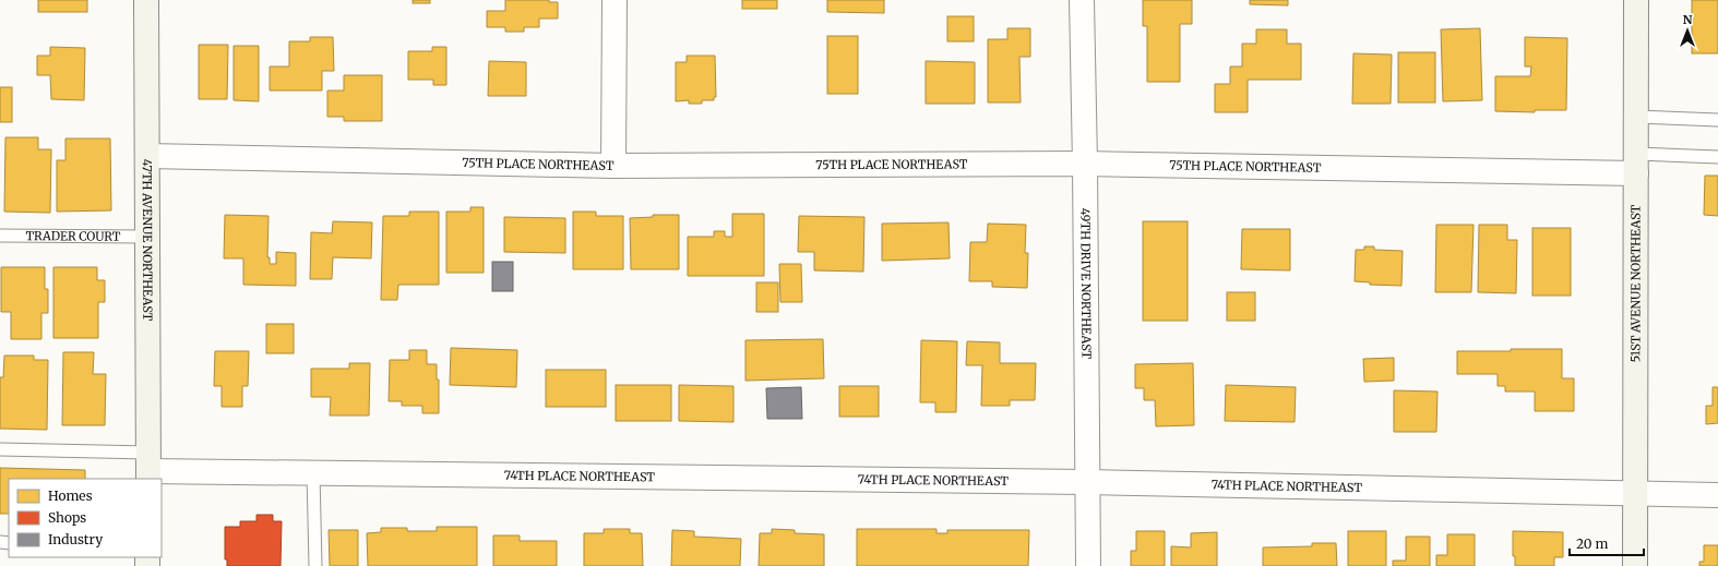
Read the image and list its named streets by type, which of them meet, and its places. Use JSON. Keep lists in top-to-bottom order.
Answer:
{
  "streets": {
    "street": [
      "75TH PLACE NORTHEAST",
      "47TH AVENUE NORTHEAST",
      "49TH DRIVE NORTHEAST",
      "51ST AVENUE NORTHEAST",
      "74TH PLACE NORTHEAST"
    ],
    "lane": ["TRADER COURT"]
  },
  "crossings": [
    ["75TH PLACE NORTHEAST", "47TH AVENUE NORTHEAST"],
    ["75TH PLACE NORTHEAST", "49TH DRIVE NORTHEAST"],
    ["75TH PLACE NORTHEAST", "51ST AVENUE NORTHEAST"],
    ["TRADER COURT", "47TH AVENUE NORTHEAST"],
    ["47TH AVENUE NORTHEAST", "74TH PLACE NORTHEAST"],
    ["49TH DRIVE NORTHEAST", "74TH PLACE NORTHEAST"],
    ["51ST AVENUE NORTHEAST", "74TH PLACE NORTHEAST"]
  ],
  "legend": ["Homes", "Shops", "Industry"],
  "scale_bar": "20 m",
  "north": "top"
}
